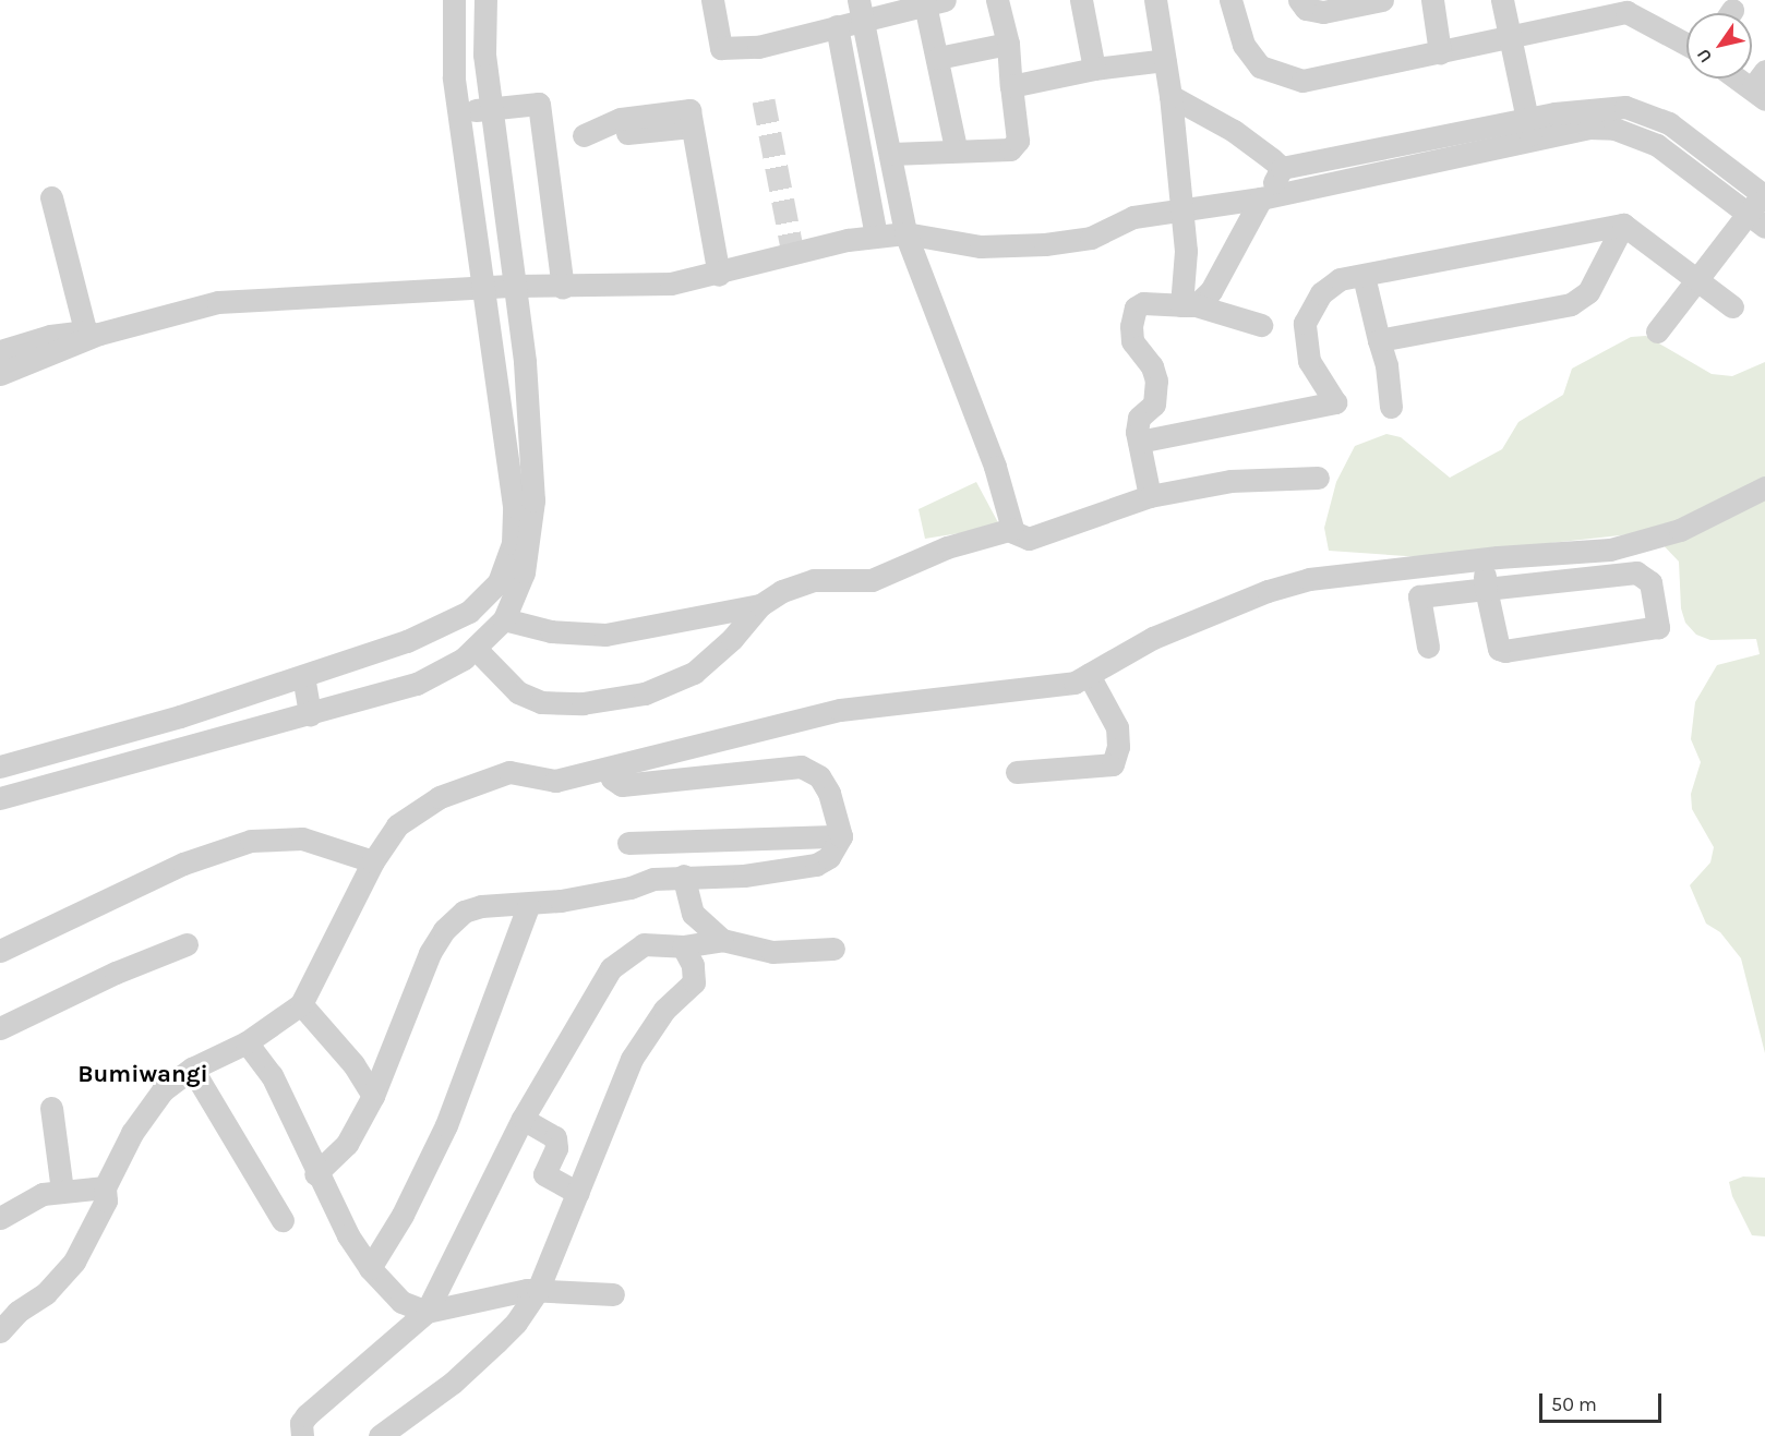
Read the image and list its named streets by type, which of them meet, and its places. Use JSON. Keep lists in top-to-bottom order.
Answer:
{
  "districts": ["Bumiwangi"],
  "scale_bar": "50 m",
  "north": "bottom left"
}
